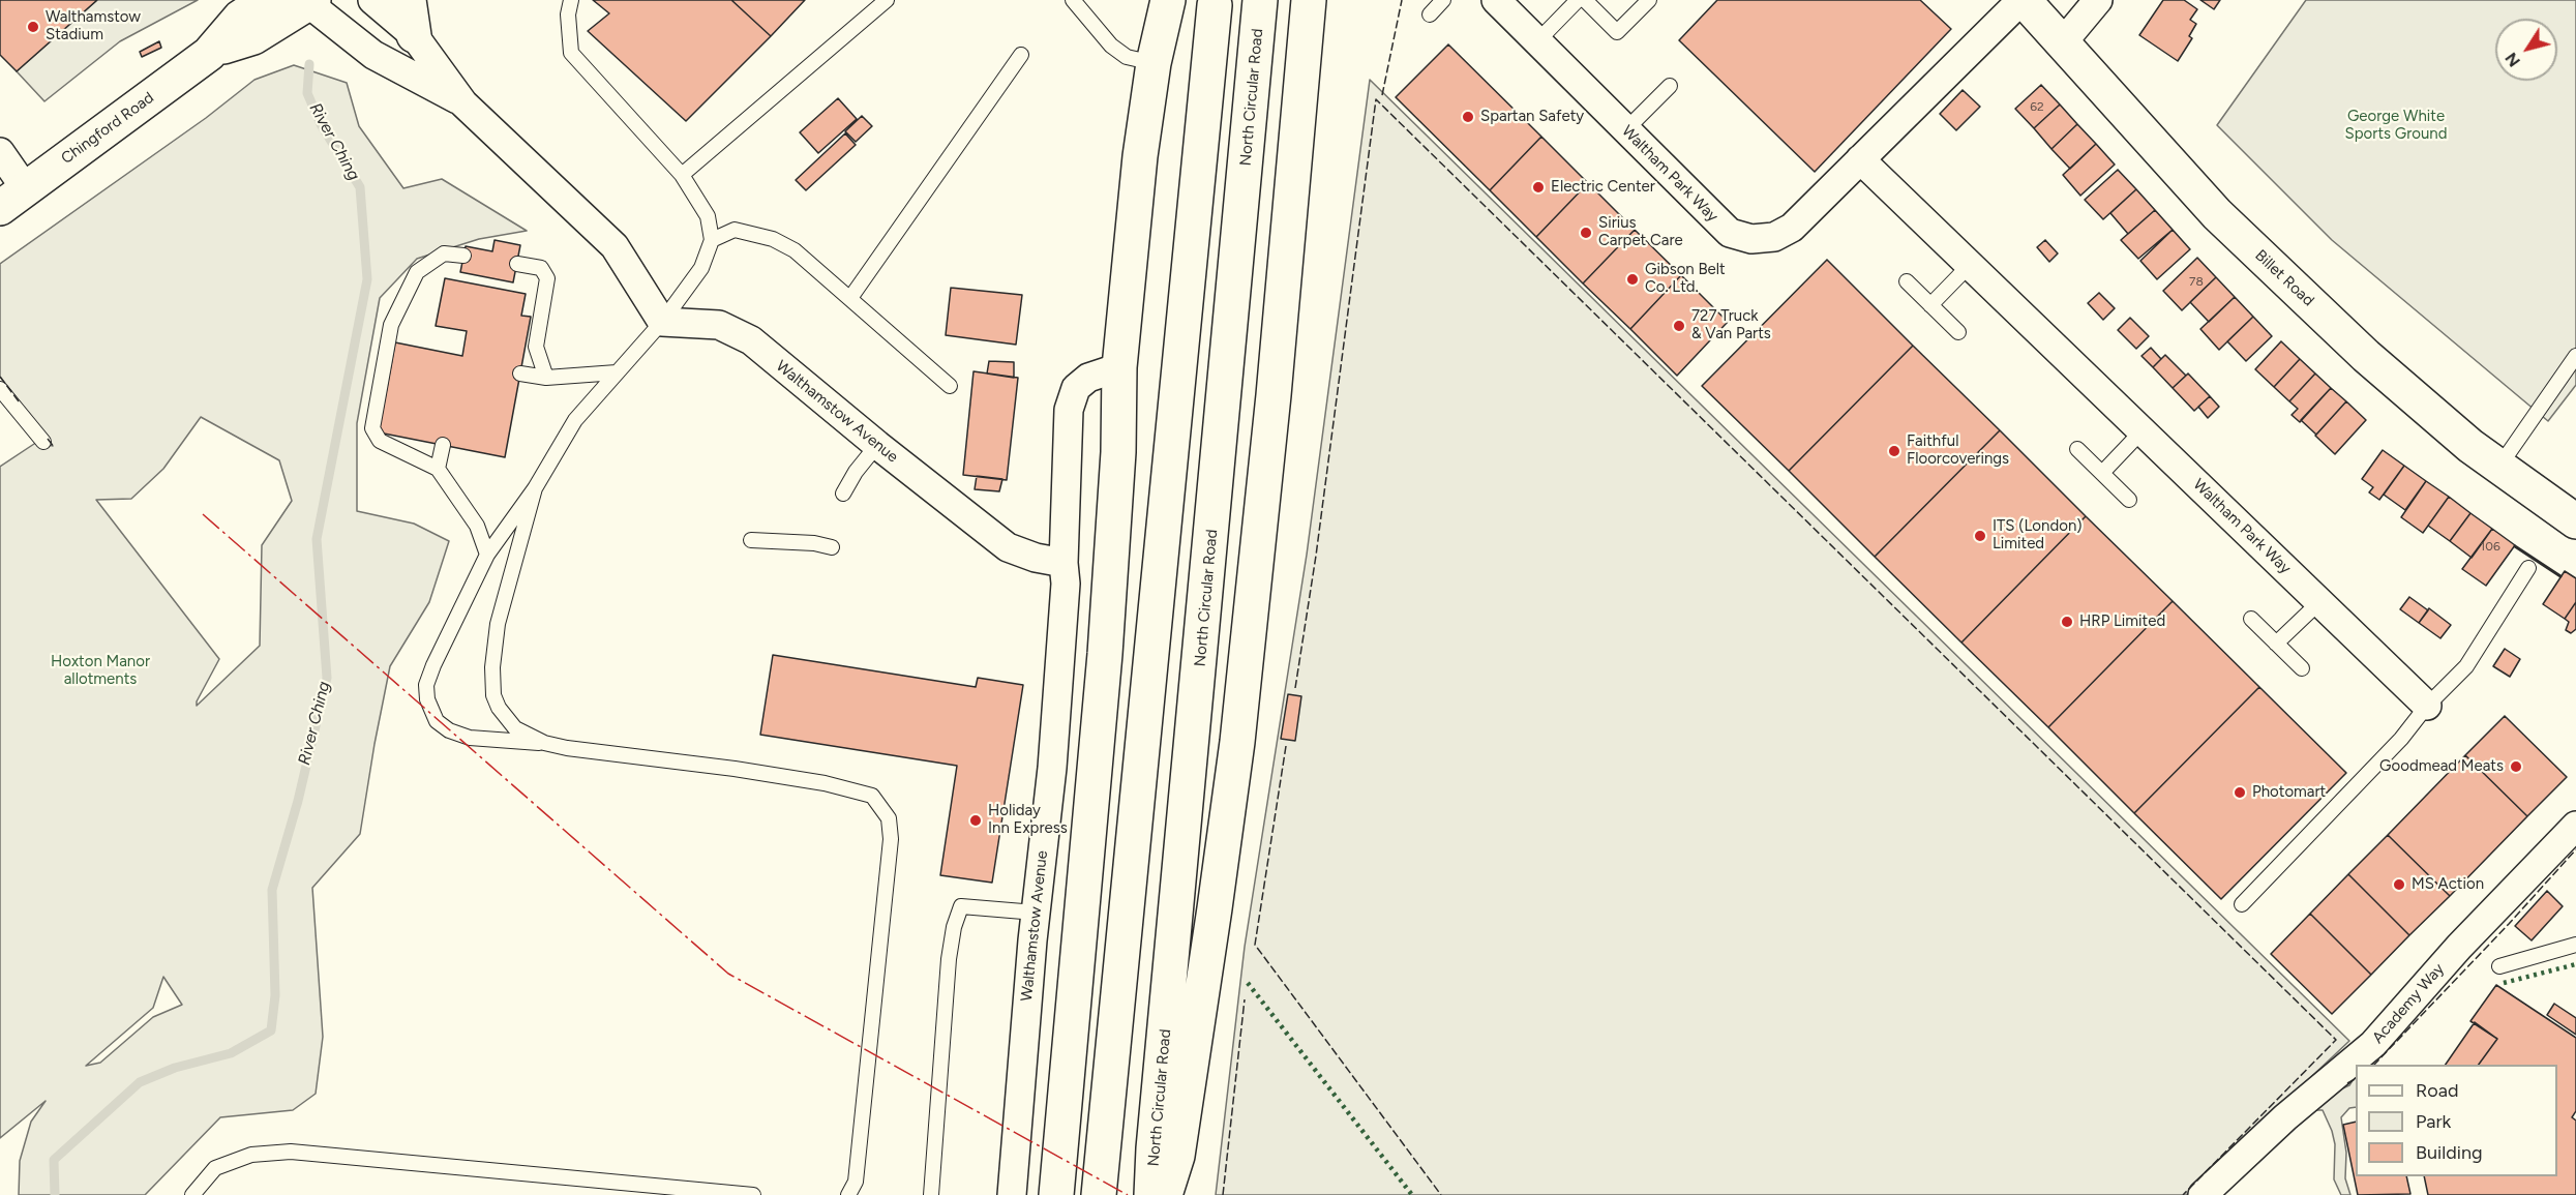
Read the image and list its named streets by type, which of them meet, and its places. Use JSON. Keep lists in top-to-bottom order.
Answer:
{
  "streets": {
    "main road": ["North Circular Road", "Chingford Road", "Billet Road"],
    "street": ["Waltham Park Way", "Walthamstow Avenue", "Academy Way"]
  },
  "crossings": [
    ["Waltham Park Way", "Billet Road"]
  ],
  "water": ["River Ching"],
  "parks": ["George White Sports Ground", "Hoxton Manor allotments"],
  "places": [
    "Walthamstow Stadium",
    "Spartan Safety",
    "Electric Center",
    "Sirius Carpet Care",
    "Gibson Belt Co. Ltd.",
    "727 Truck & Van Parts",
    "Faithful Floorcoverings",
    "ITS (London) Limited",
    "HRP Limited",
    "Goodmead Meats",
    "Photomart",
    "Holiday Inn Express",
    "MS Action"
  ],
  "house_numbers": ["62", "78", "106"],
  "legend": ["Road", "Park", "Building"],
  "north": "bottom left"
}
